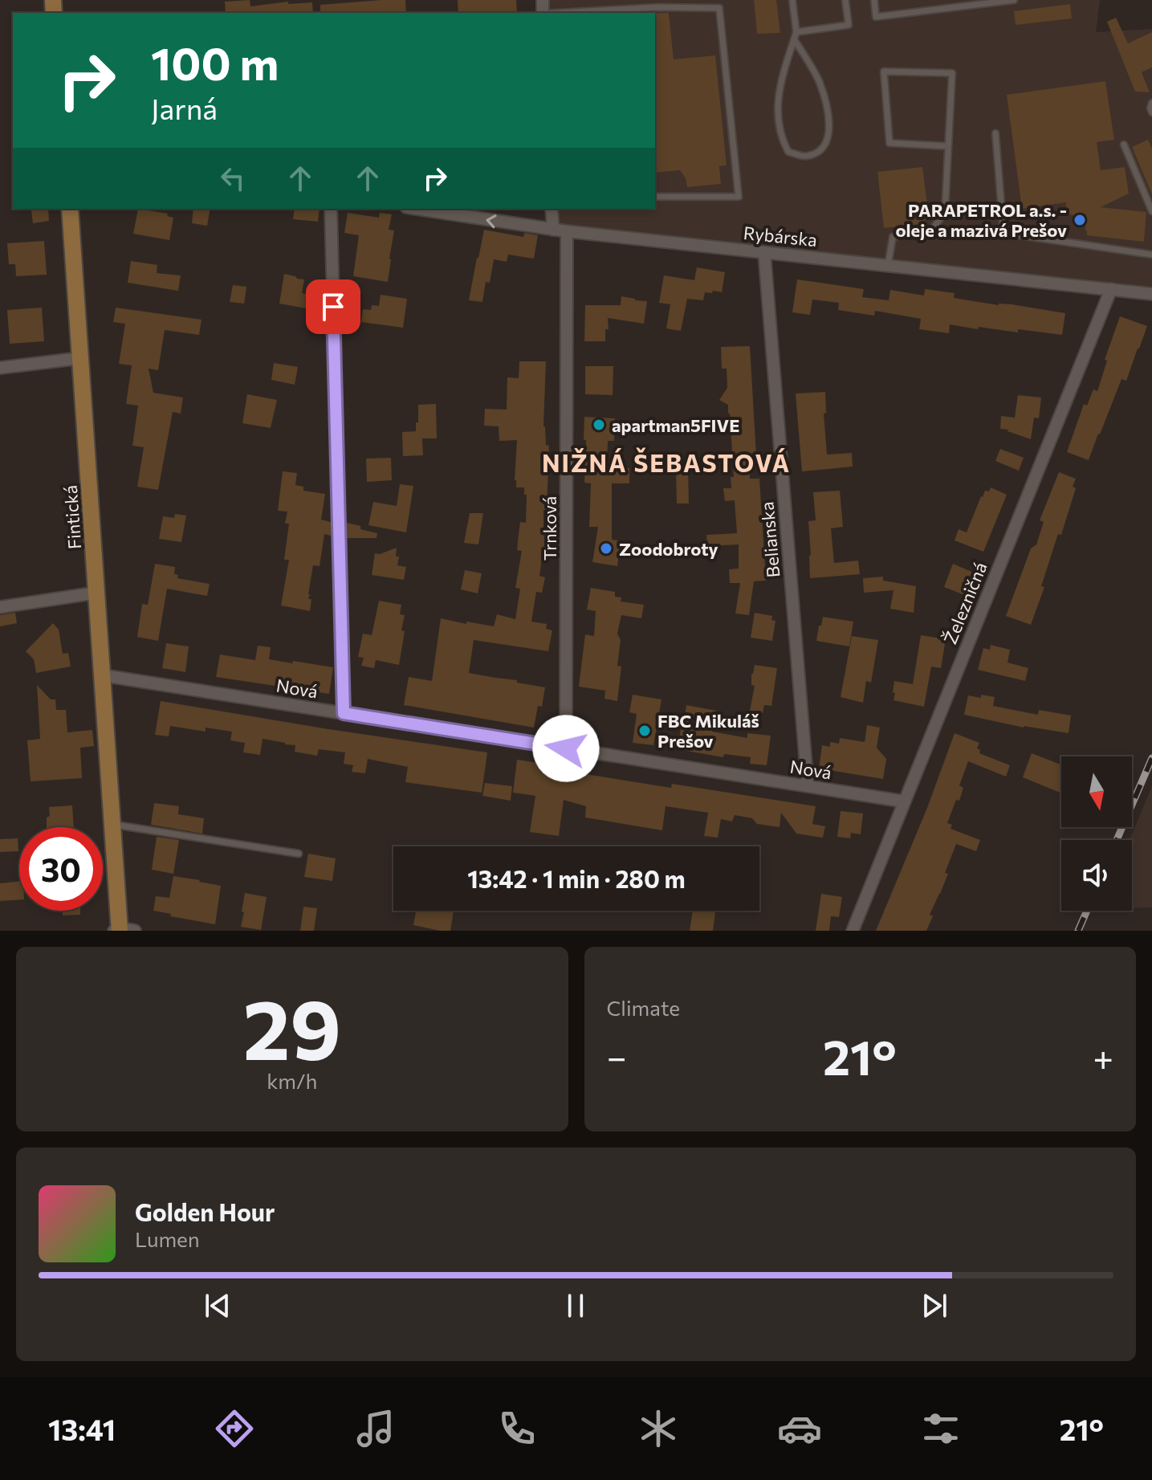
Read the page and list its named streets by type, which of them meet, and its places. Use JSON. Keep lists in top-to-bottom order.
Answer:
{
  "streets": {
    "street": [
      "Rybárska",
      "Fintická",
      "Trnková",
      "Belianska",
      "Železničná",
      "Nová"
    ]
  },
  "crossings": [
    ["Rybárska", "Trnková"],
    ["Rybárska", "Belianska"],
    ["Rybárska", "Železničná"],
    ["Fintická", "Nová"],
    ["Trnková", "Nová"],
    ["Belianska", "Nová"],
    ["Železničná", "Nová"]
  ],
  "districts": ["NIŽNÁ ŠEBASTOVÁ"],
  "places": [
    "PARAPETROL a.s. - oleje a mazivá Prešov",
    "apartman5FIVE",
    "Zoodobroty",
    "FBC Mikuláš Prešov"
  ],
  "north": "bottom",
  "page": {
    "turn": ["100 m", "Jarná"],
    "limit": "30",
    "trip": "13:42 · 1 min · 280 m",
    "tile": [
      ["29", "km/h"],
      "Climate"
    ],
    "heat": ["−", "21°", "+"],
    "song": ["Golden Hour", "Lumen"],
    "tabs": ["13:41", "21°"]
  }
}
